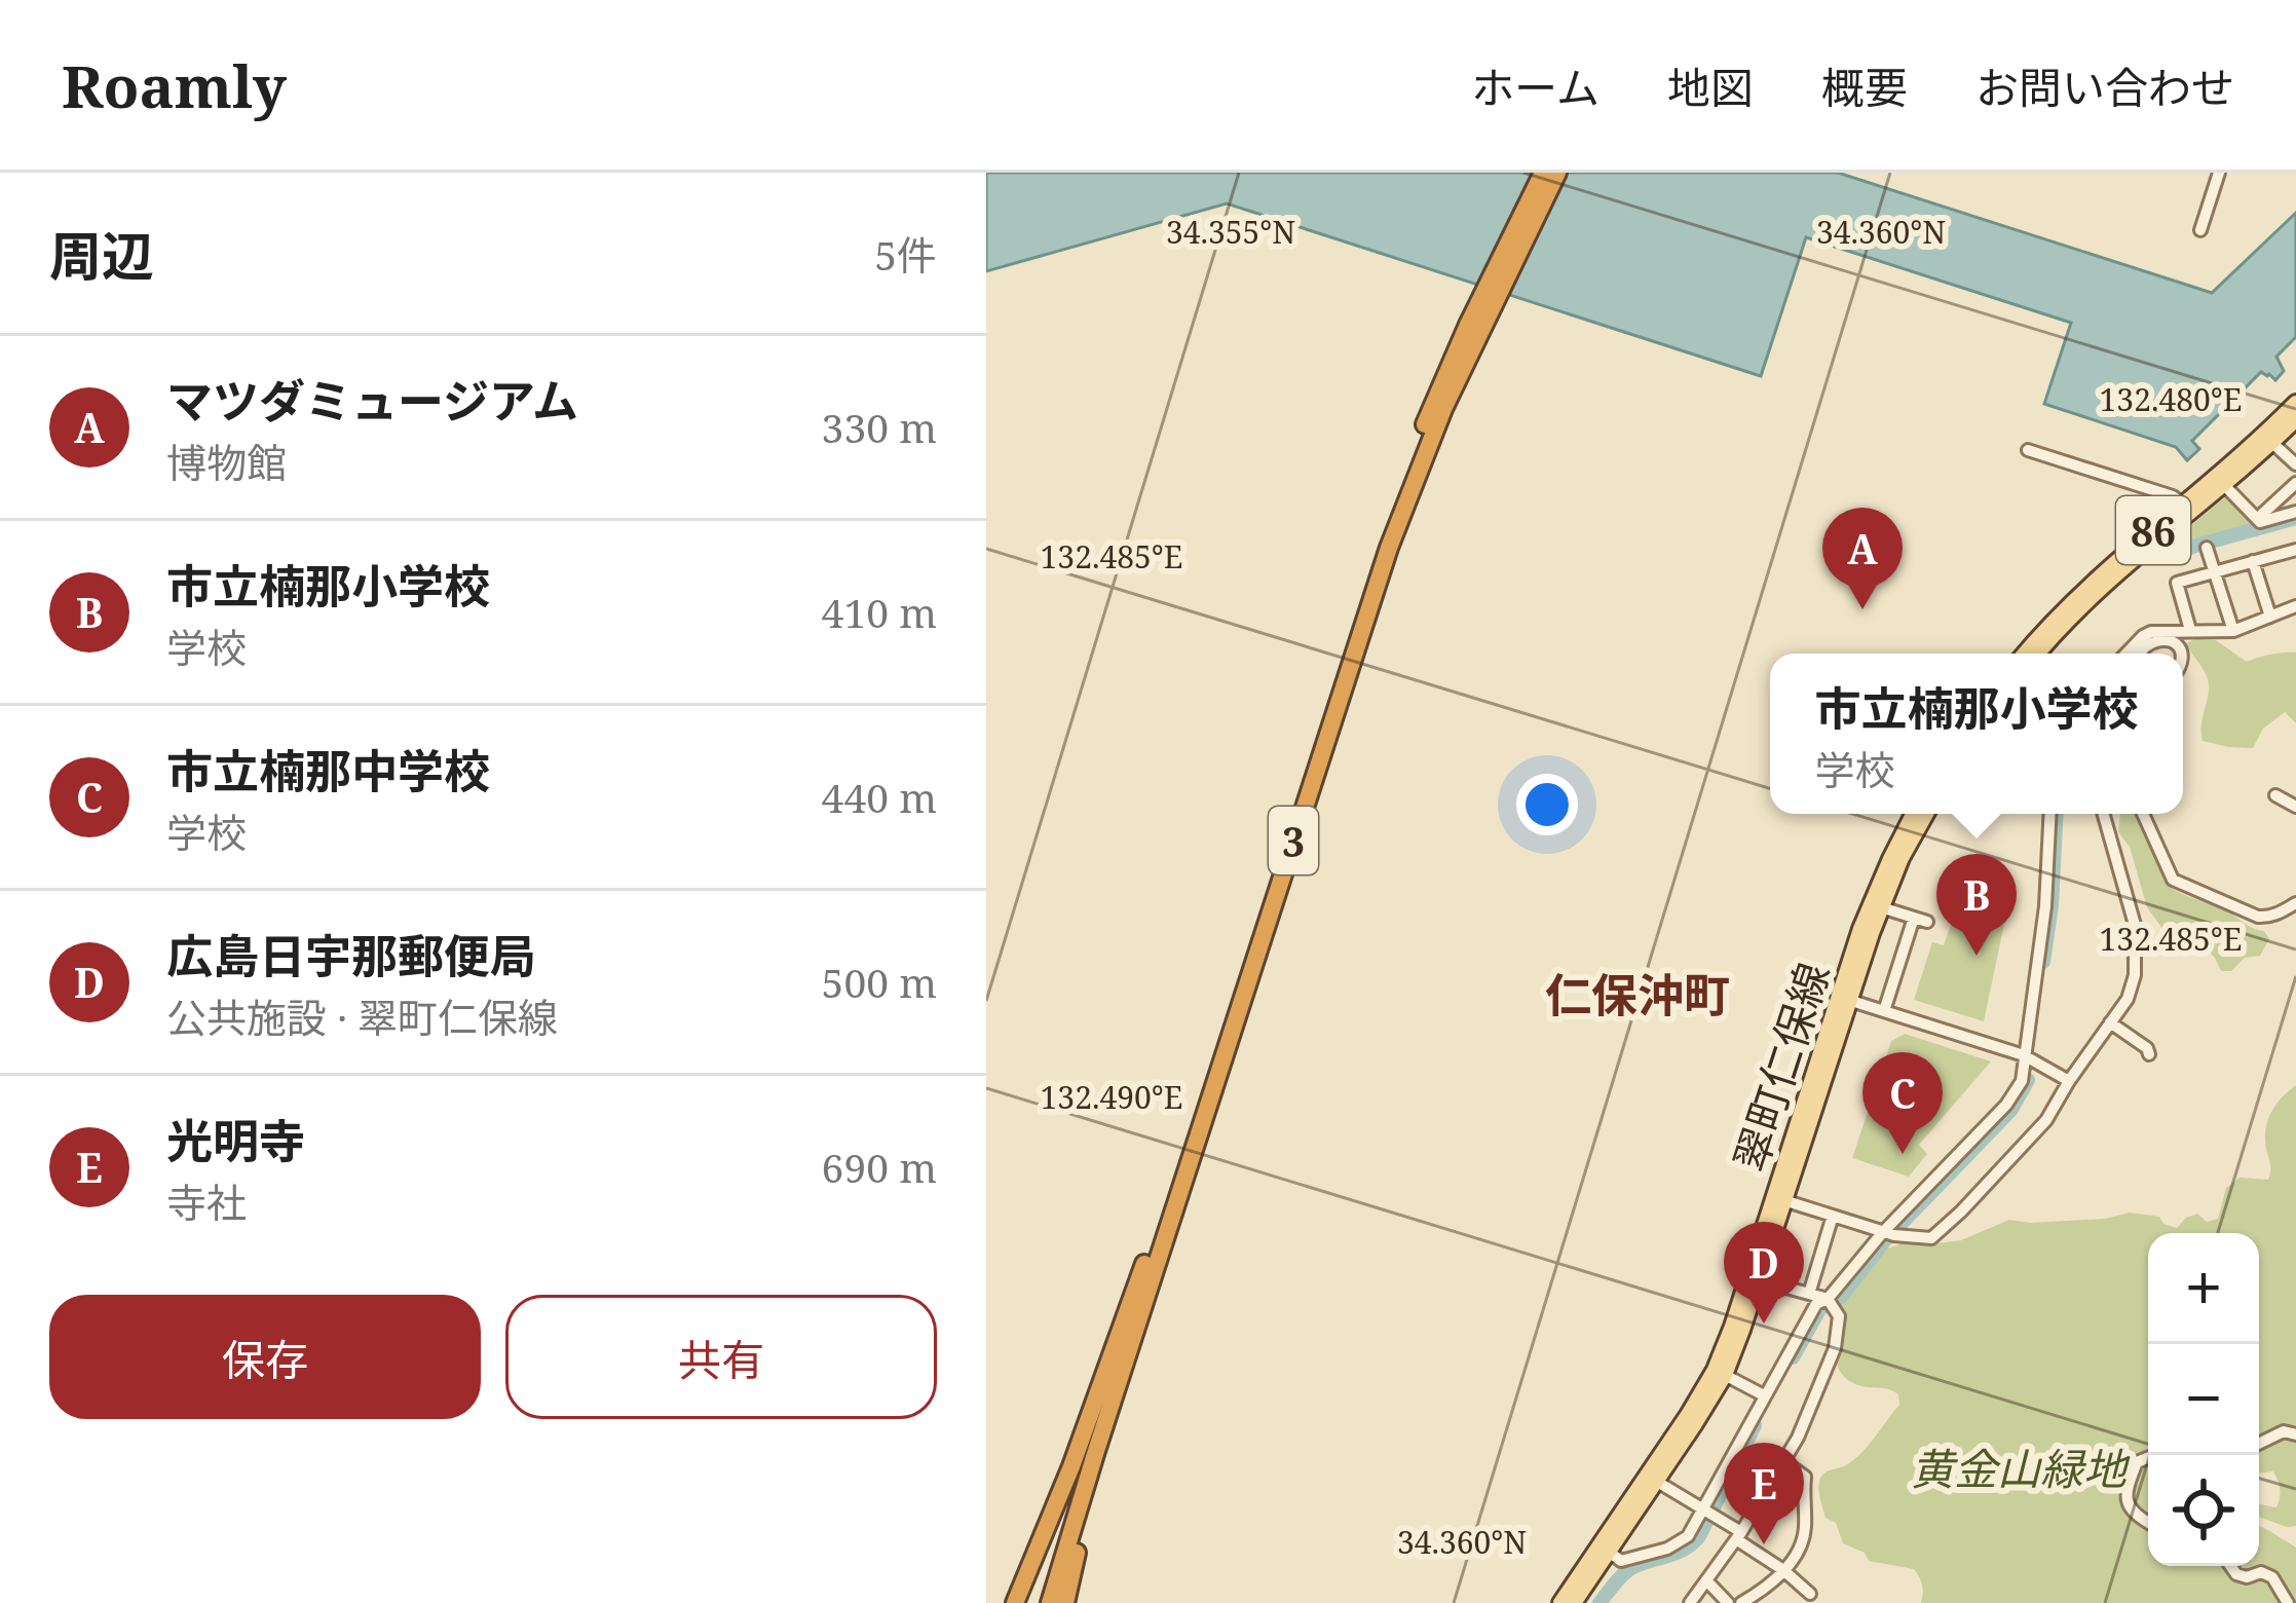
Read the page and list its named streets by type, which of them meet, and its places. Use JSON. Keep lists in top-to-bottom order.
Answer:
{
  "streets": {
    "highway": ["3"],
    "main road": ["86", "翠町仁保線"]
  },
  "districts": ["仁保沖町"],
  "parks": ["黄金山緑地"],
  "page": {
    "header": "Roamly",
    "nav": [
      "ホーム",
      "地図",
      "概要",
      "お問い合わせ"
    ],
    "heading": ["周辺", "5件"],
    "list": [
      {
        "mark": "A",
        "name": "マツダミュージアム",
        "note": "博物館",
        "value": "330 m"
      },
      {
        "mark": "B",
        "name": "市立楠那小学校",
        "note": "学校",
        "value": "410 m"
      },
      {
        "mark": "C",
        "name": "市立楠那中学校",
        "note": "学校",
        "value": "440 m"
      },
      {
        "mark": "D",
        "name": "広島日宇那郵便局",
        "note": "公共施設 · 翠町仁保線",
        "value": "500 m"
      },
      {
        "mark": "E",
        "name": "光明寺",
        "note": "寺社",
        "value": "690 m"
      }
    ],
    "pins": [
      "A",
      "B",
      "C",
      "D",
      "E"
    ],
    "popup": ["市立楠那小学校", "学校"],
    "map_buttons": ["+", "−"],
    "buttons": ["保存", "共有"]
  },
  "coordinates": [
    "34.355°N",
    "34.360°N",
    "132.480°E",
    "132.485°E",
    "132.490°E"
  ]
}
